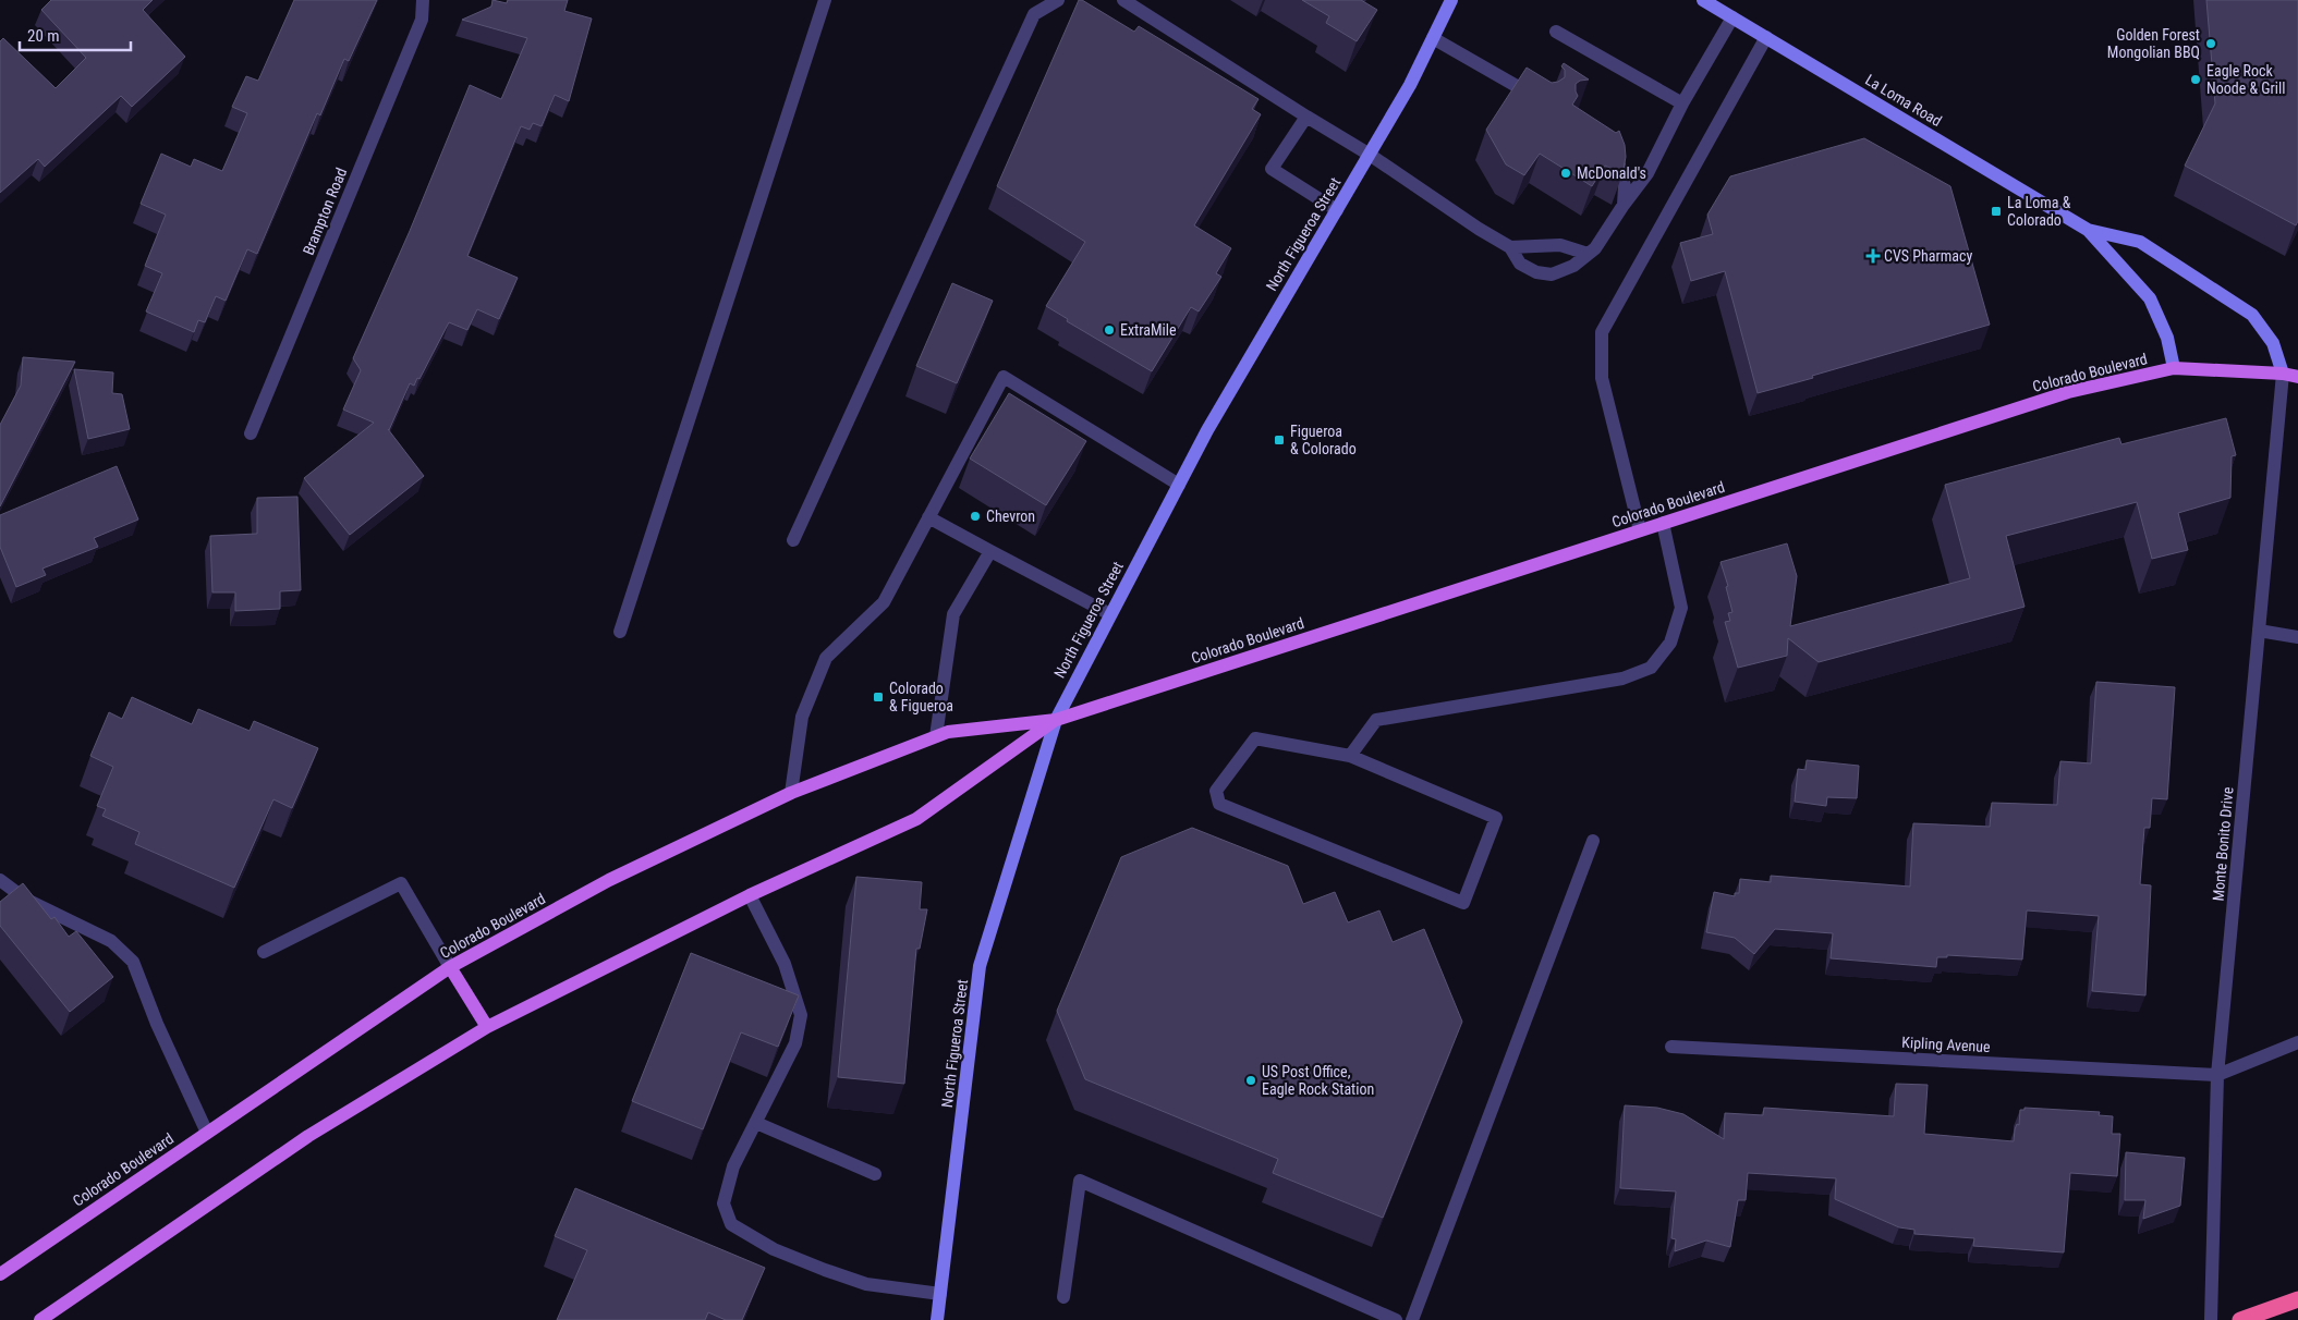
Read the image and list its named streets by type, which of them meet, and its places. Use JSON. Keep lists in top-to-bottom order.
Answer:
{
  "streets": {
    "main road": ["La Loma Road", "North Figueroa Street", "Colorado Boulevard"],
    "street": ["Brampton Road", "Monte Bonito Drive", "Kipling Avenue"]
  },
  "crossings": [
    ["La Loma Road", "Colorado Boulevard"],
    ["La Loma Road", "Monte Bonito Drive"],
    ["North Figueroa Street", "Colorado Boulevard"],
    ["Colorado Boulevard", "Monte Bonito Drive"],
    ["Monte Bonito Drive", "Kipling Avenue"]
  ],
  "places": {
    "other": [
      "Golden Forest Mongolian BBQ",
      "Eagle Rock Noode & Grill",
      "McDonald's",
      "ExtraMile",
      "Chevron",
      "US Post Office, Eagle Rock Station"
    ],
    "transit": ["La Loma & Colorado", "Figueroa & Colorado", "Colorado & Figueroa"],
    "health": ["CVS Pharmacy"]
  },
  "scale_bar": "20 m"
}
